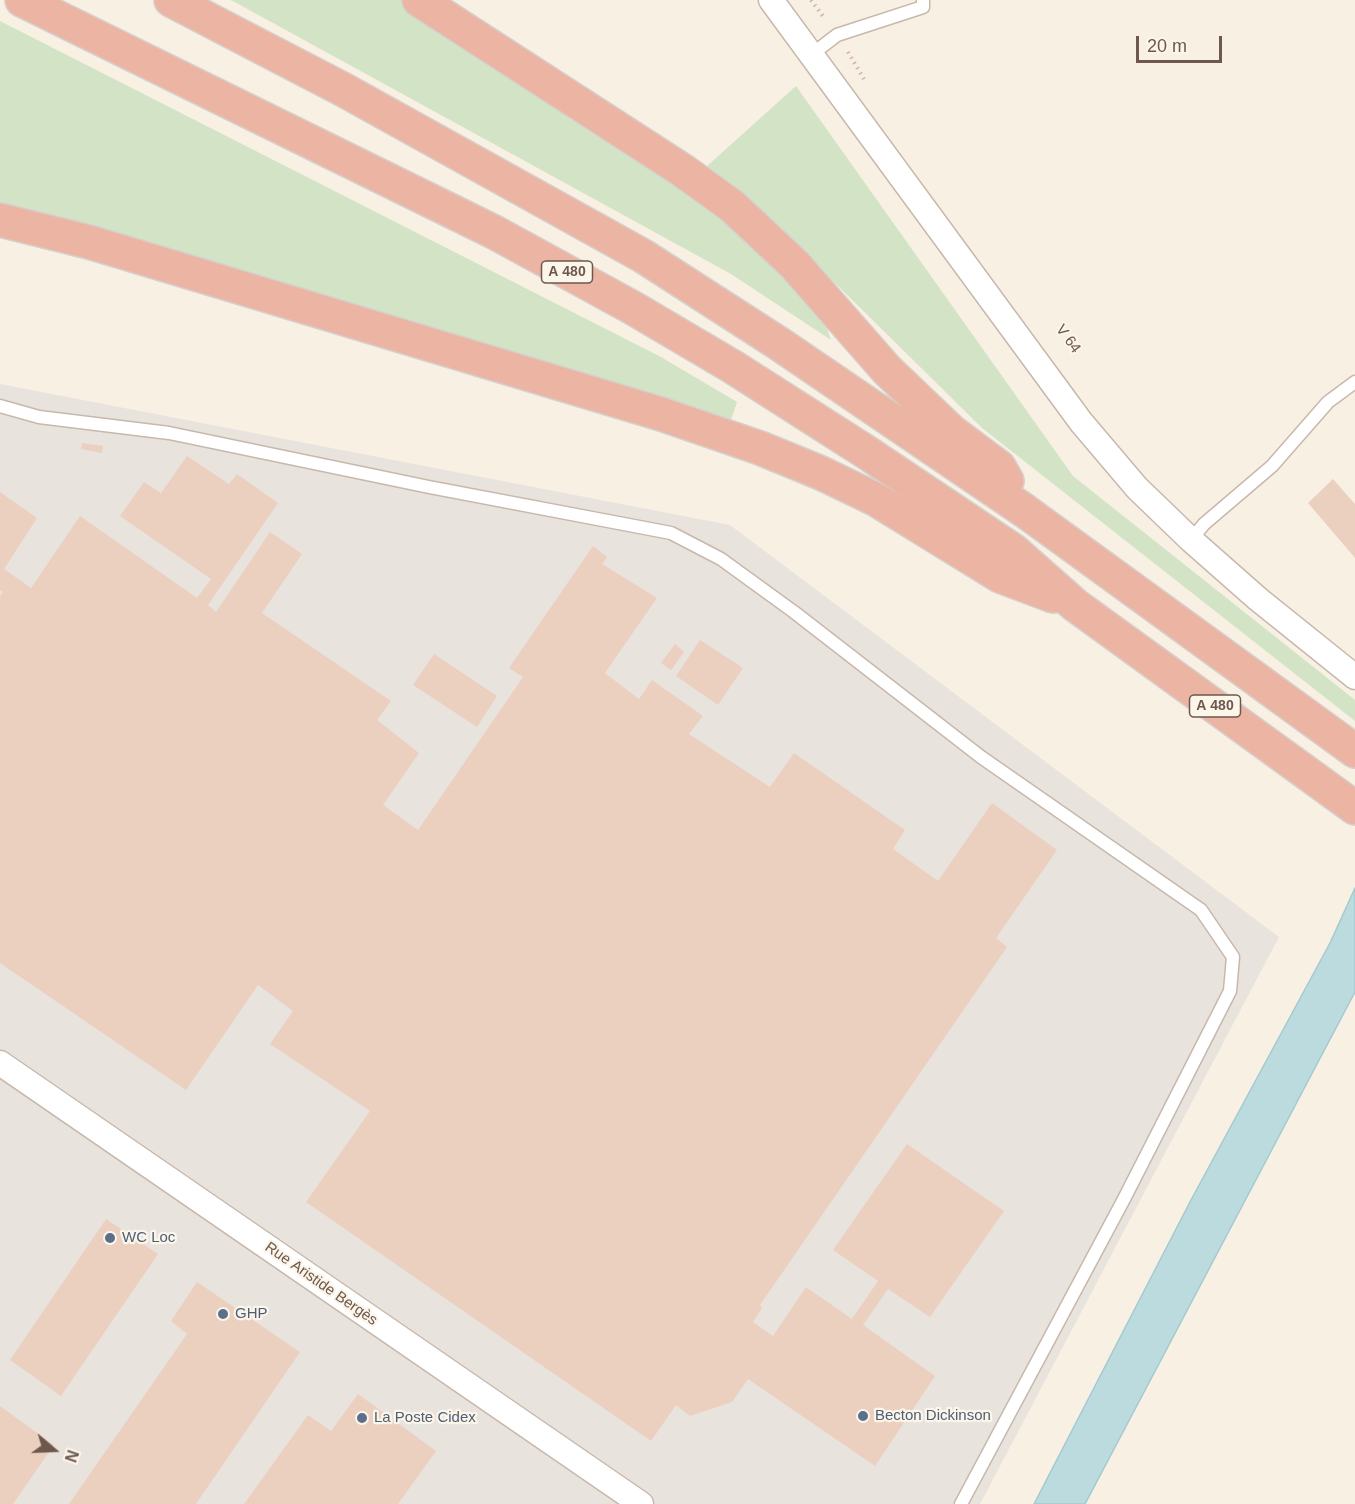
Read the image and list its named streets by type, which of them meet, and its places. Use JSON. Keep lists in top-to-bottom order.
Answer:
{
  "streets": {
    "highway": ["A 480"],
    "street": ["Rue Aristide Bergès"]
  },
  "places": [
    "WC Loc",
    "GHP",
    "Becton Dickinson",
    "La Poste Cidex"
  ],
  "scale_bar": "20 m",
  "north": "right"
}
